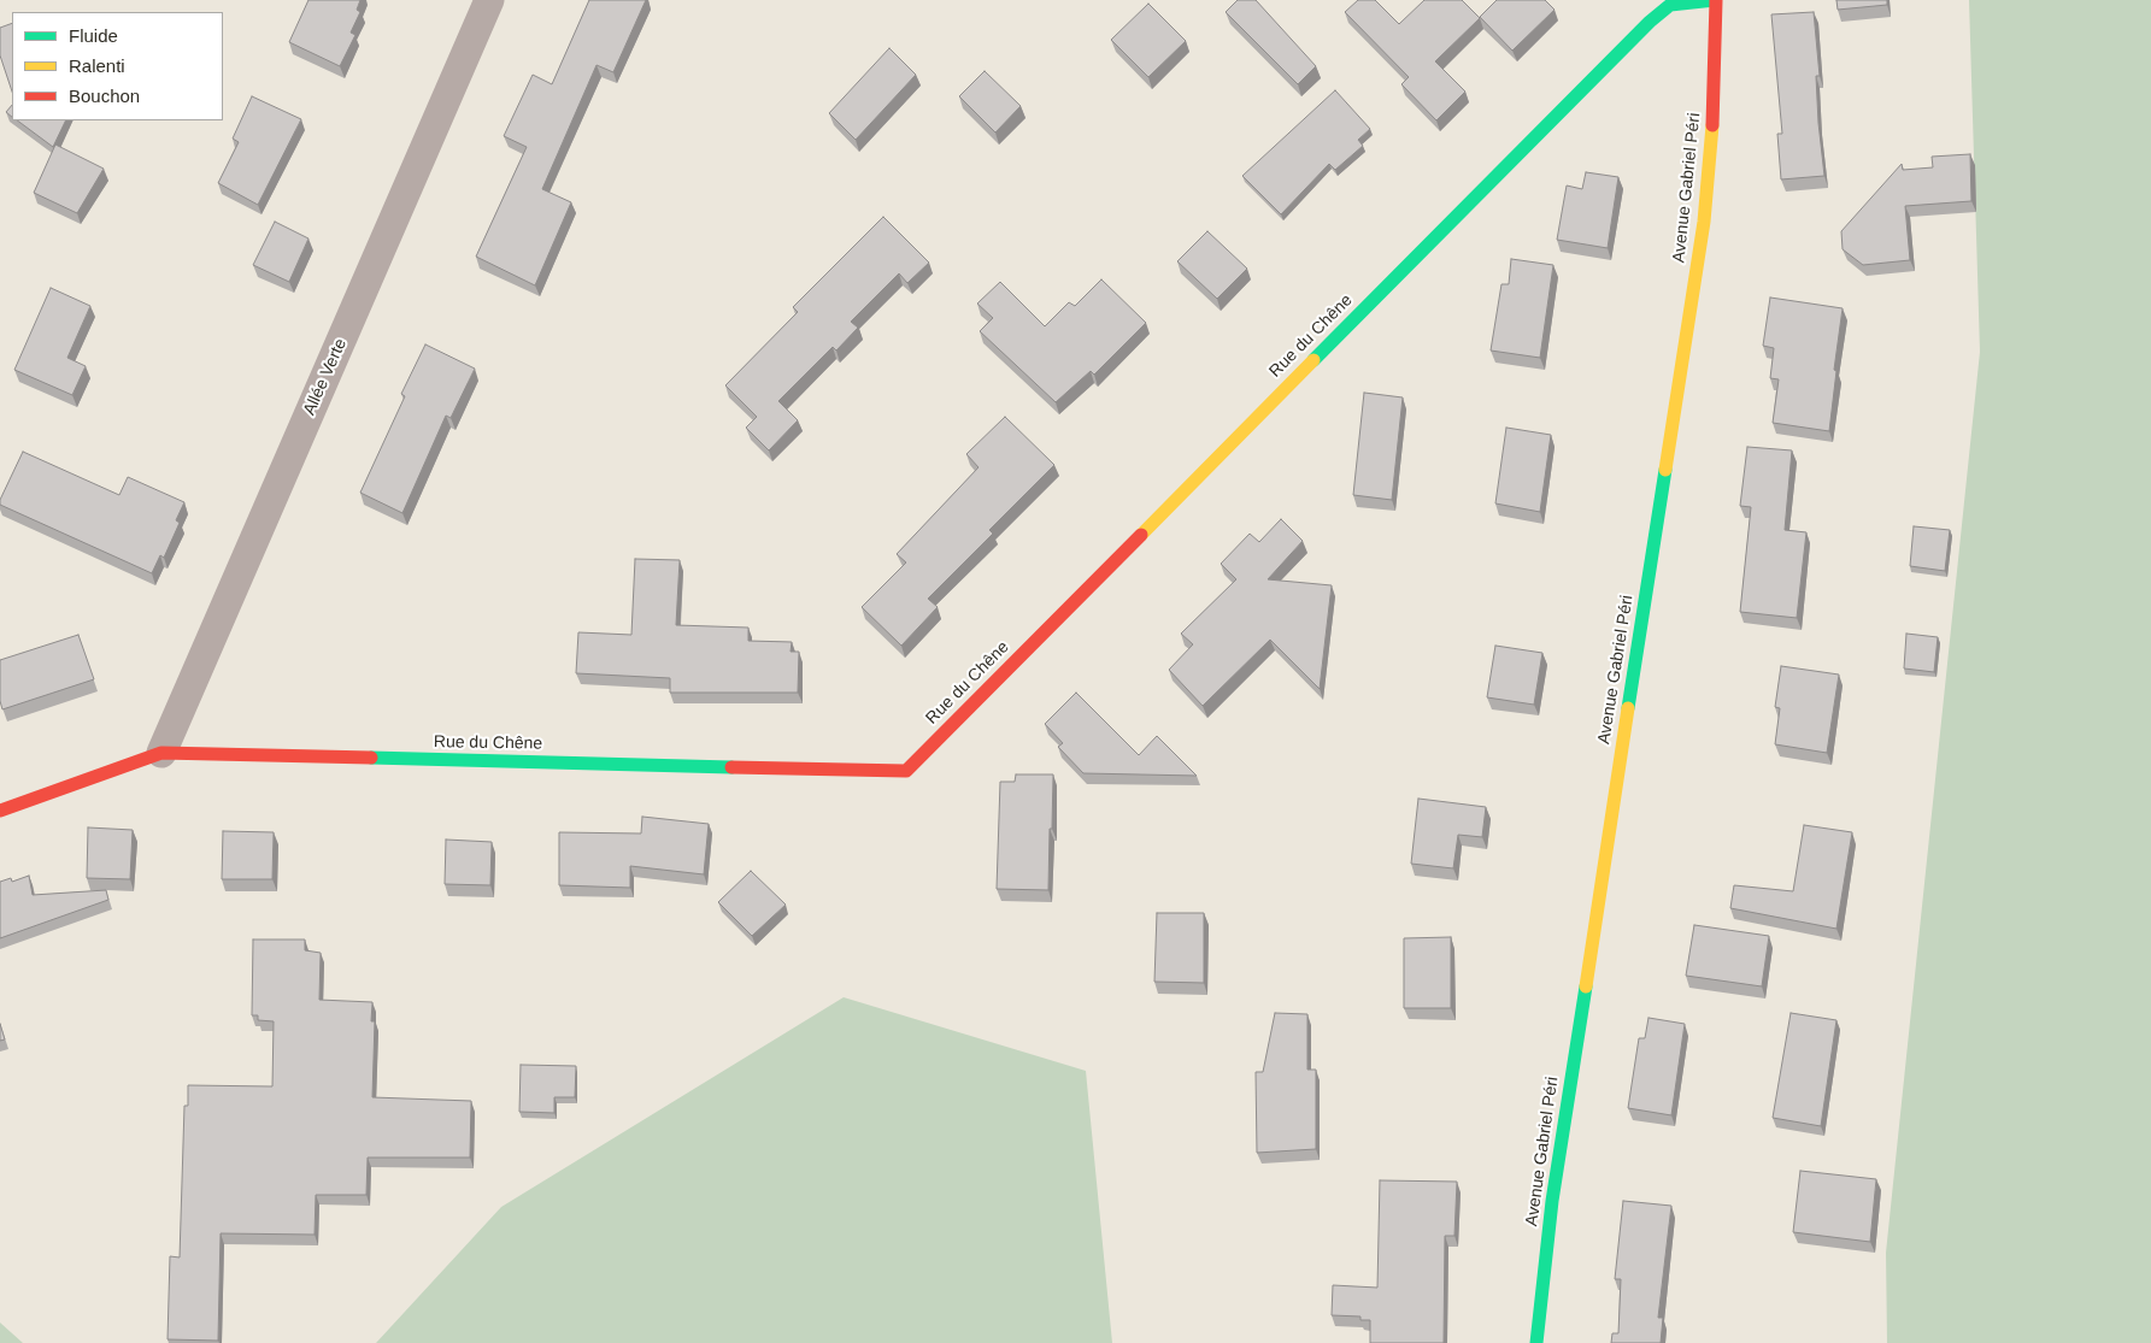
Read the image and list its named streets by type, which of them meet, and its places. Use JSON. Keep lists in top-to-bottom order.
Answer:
{
  "streets": {
    "street": ["Avenue Gabriel Péri", "Rue du Chêne", "Allée Verte"]
  },
  "crossings": [
    ["Avenue Gabriel Péri", "Rue du Chêne"],
    ["Rue du Chêne", "Allée Verte"]
  ],
  "legend": ["Fluide", "Ralenti", "Bouchon"]
}
